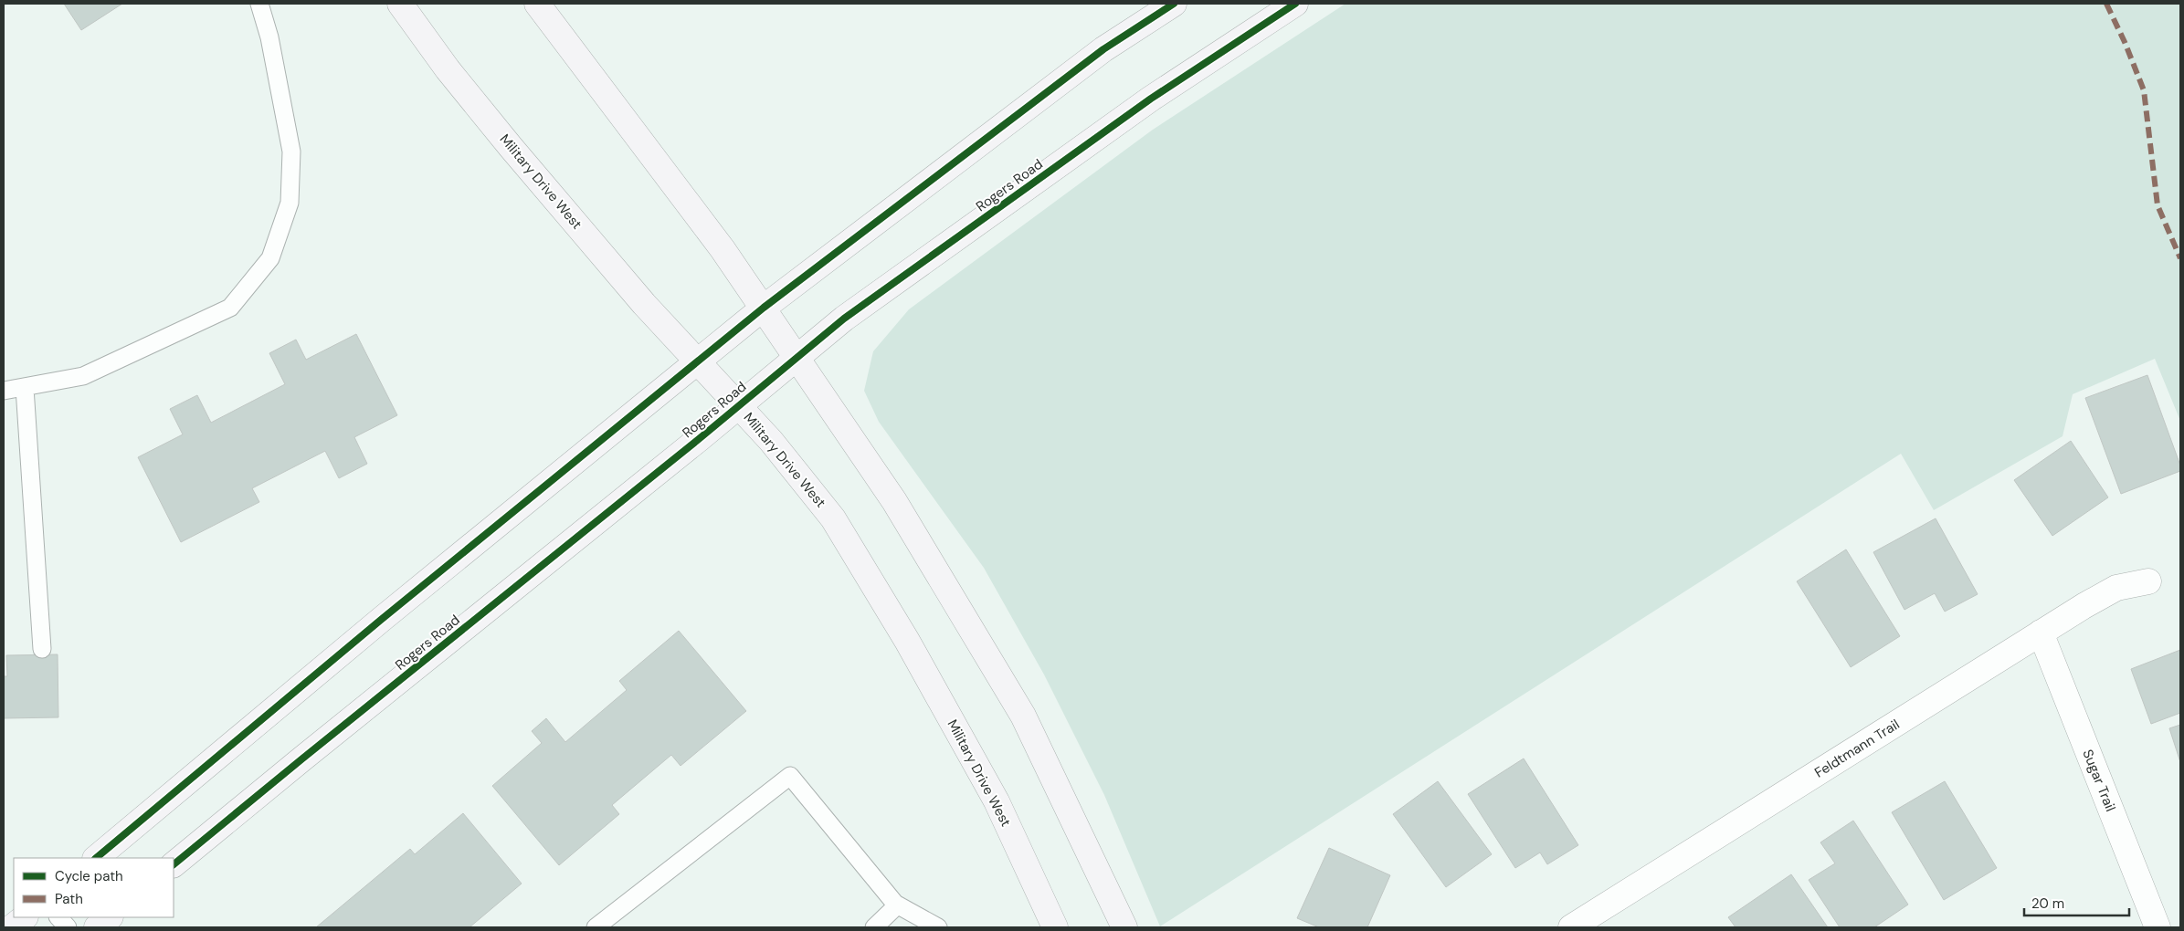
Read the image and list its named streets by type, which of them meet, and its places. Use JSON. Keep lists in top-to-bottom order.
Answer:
{
  "streets": {
    "main road": ["Military Drive West", "Rogers Road"],
    "street": ["Feldtmann Trail", "Sugar Trail"]
  },
  "crossings": [
    ["Military Drive West", "Rogers Road"],
    ["Feldtmann Trail", "Sugar Trail"]
  ],
  "legend": ["Cycle path", "Path"],
  "scale_bar": "20 m"
}
